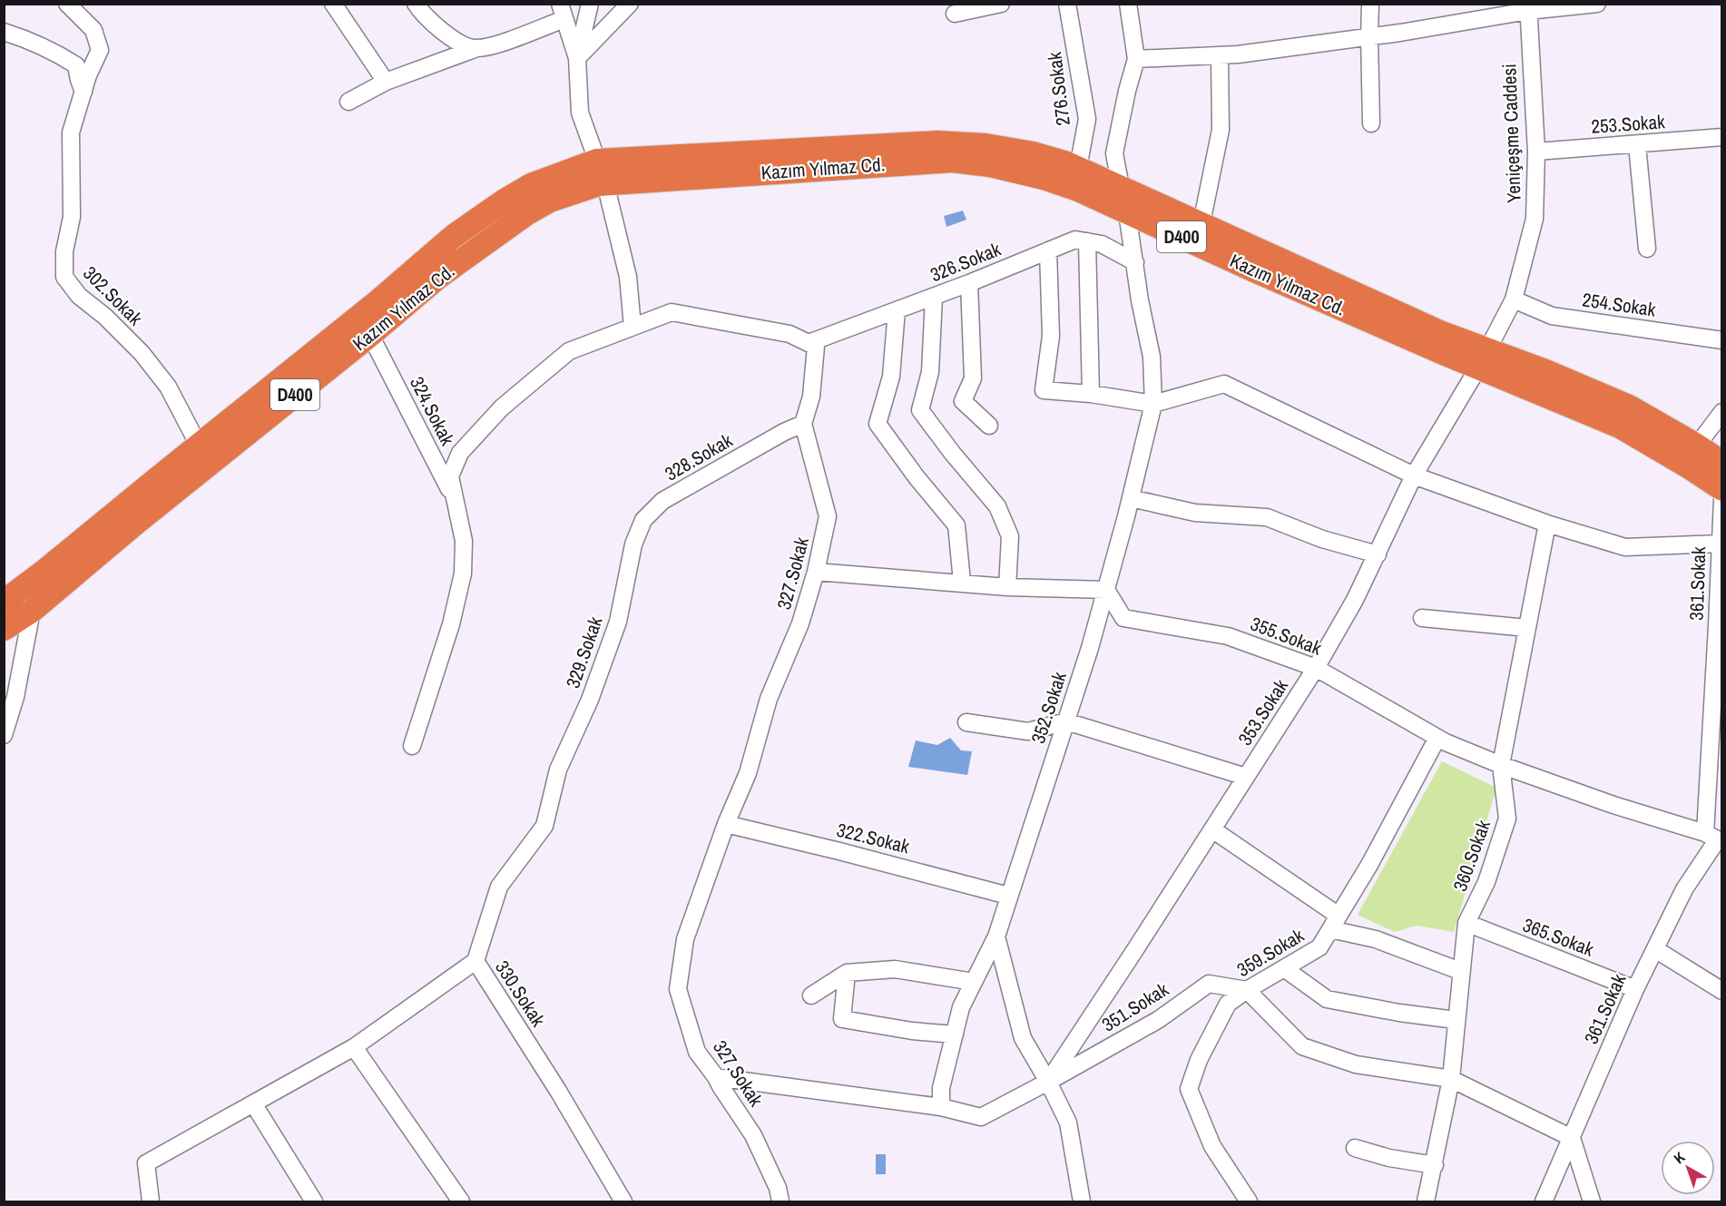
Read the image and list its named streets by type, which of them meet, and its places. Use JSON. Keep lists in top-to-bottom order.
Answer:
{
  "streets": {
    "highway": ["Kazım Yılmaz Cd.", "D400"],
    "street": [
      "276.Sokak",
      "253.Sokak",
      "Yeniçeşme Caddesi",
      "326.Sokak",
      "302.Sokak",
      "254.Sokak",
      "324.Sokak",
      "328.Sokak",
      "327.Sokak",
      "361.Sokak",
      "355.Sokak",
      "329.Sokak",
      "352.Sokak",
      "353.Sokak",
      "322.Sokak",
      "360.Sokak",
      "365.Sokak",
      "359.Sokak",
      "330.Sokak",
      "351.Sokak"
    ]
  },
  "crossings": [
    ["276.Sokak", "Kazım Yılmaz Cd."],
    ["253.Sokak", "Yeniçeşme Caddesi"],
    ["Yeniçeşme Caddesi", "Kazım Yılmaz Cd."],
    ["Yeniçeşme Caddesi", "254.Sokak"],
    ["Yeniçeşme Caddesi", "353.Sokak"],
    ["Kazım Yılmaz Cd.", "302.Sokak"],
    ["Kazım Yılmaz Cd.", "324.Sokak"],
    ["Kazım Yılmaz Cd.", "352.Sokak"],
    ["Kazım Yılmaz Cd.", "353.Sokak"],
    ["326.Sokak", "352.Sokak"],
    ["328.Sokak", "327.Sokak"],
    ["328.Sokak", "329.Sokak"],
    ["327.Sokak", "322.Sokak"],
    ["327.Sokak", "351.Sokak"],
    ["361.Sokak", "355.Sokak"],
    ["361.Sokak", "365.Sokak"],
    ["355.Sokak", "352.Sokak"],
    ["355.Sokak", "353.Sokak"],
    ["355.Sokak", "360.Sokak"],
    ["355.Sokak", "359.Sokak"],
    ["329.Sokak", "330.Sokak"],
    ["352.Sokak", "322.Sokak"],
    ["352.Sokak", "351.Sokak"],
    ["353.Sokak", "351.Sokak"],
    ["360.Sokak", "365.Sokak"],
    ["359.Sokak", "351.Sokak"]
  ],
  "north": "top left"
}
